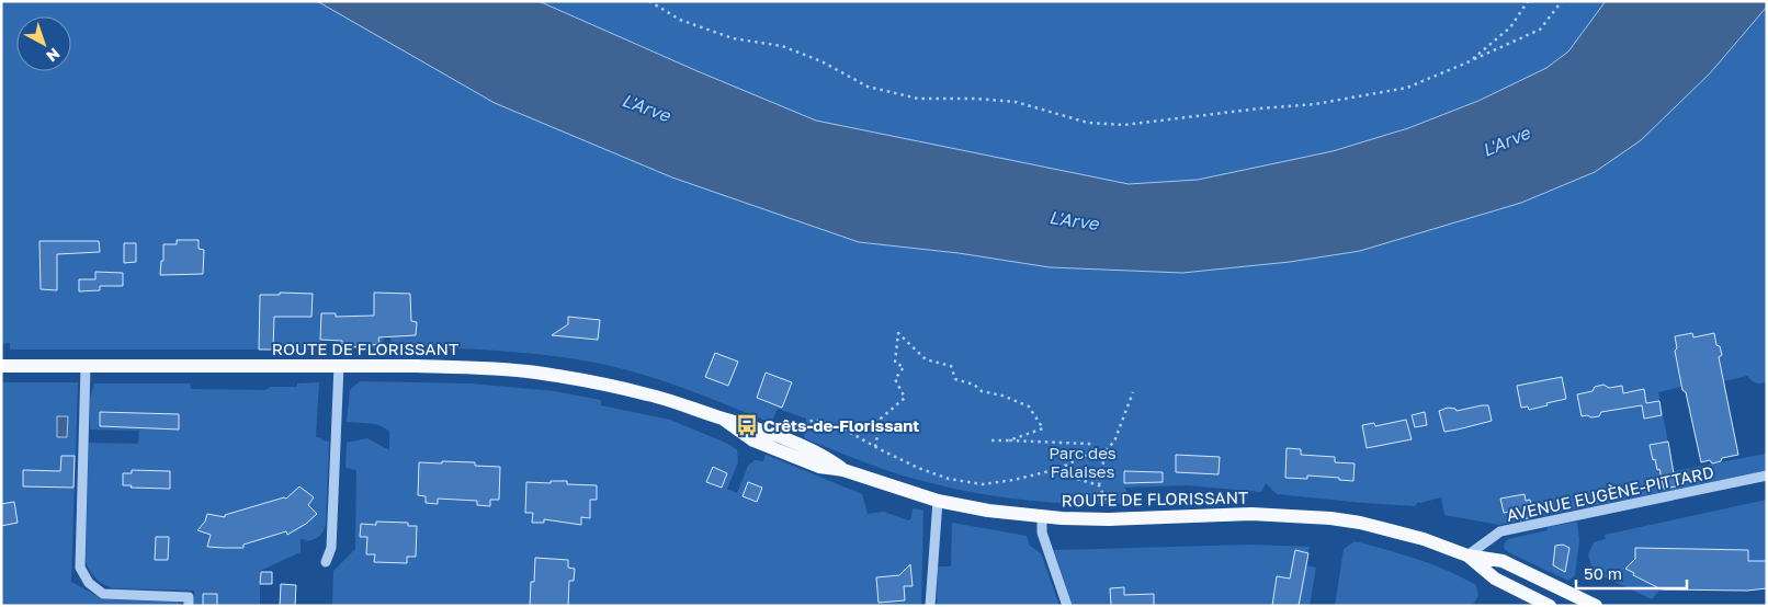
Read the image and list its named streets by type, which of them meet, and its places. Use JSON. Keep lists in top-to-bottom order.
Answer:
{
  "streets": {
    "main road": ["ROUTE DE FLORISSANT"],
    "street": ["AVENUE EUGÈNE-PITTARD"]
  },
  "crossings": [
    ["ROUTE DE FLORISSANT", "AVENUE EUGÈNE-PITTARD"]
  ],
  "water": ["L'Arve"],
  "parks": ["Parc des Falaises"],
  "places": {
    "bus stop": ["Crêts-de-Florissant"]
  },
  "scale_bar": "50 m",
  "north": "bottom right"
}
